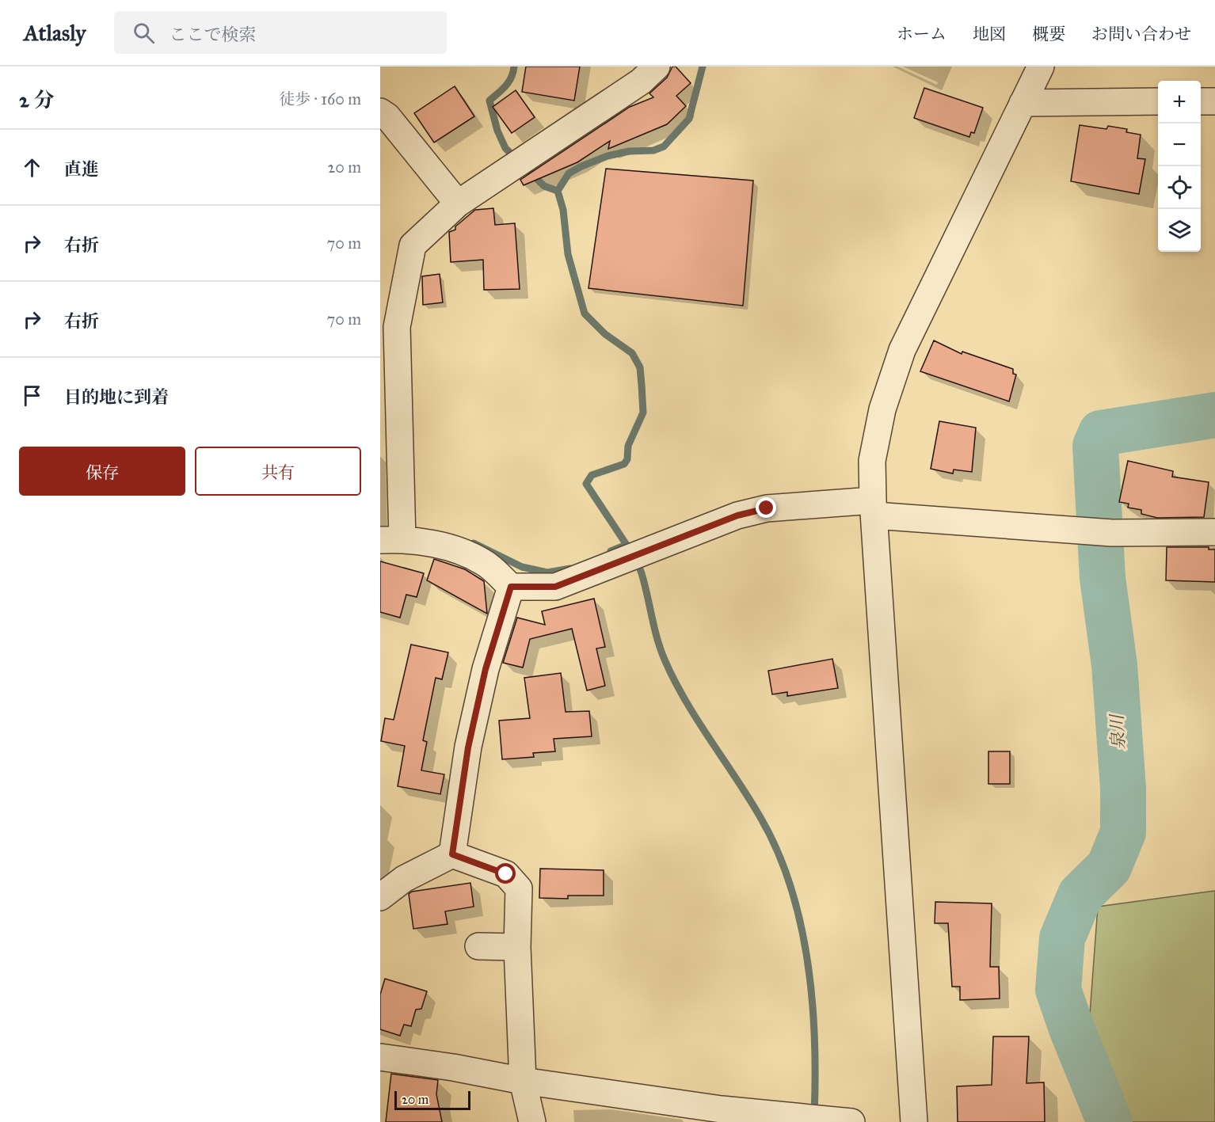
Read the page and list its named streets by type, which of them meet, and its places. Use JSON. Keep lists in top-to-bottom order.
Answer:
{
  "water": ["泉川"],
  "scale_bar": "20 m",
  "page": {
    "header": "Atlasly",
    "search": "ここで検索",
    "nav": [
      "ホーム",
      "地図",
      "概要",
      "お問い合わせ"
    ],
    "heading": ["2 分", "徒歩 · 160 m"],
    "map_buttons": ["+", "−"],
    "list": [
      ["直進", "20 m"],
      ["右折", "70 m"],
      ["右折", "70 m"],
      "目的地に到着"
    ],
    "buttons": ["保存", "共有"],
    "scale": "20 m"
  }
}
